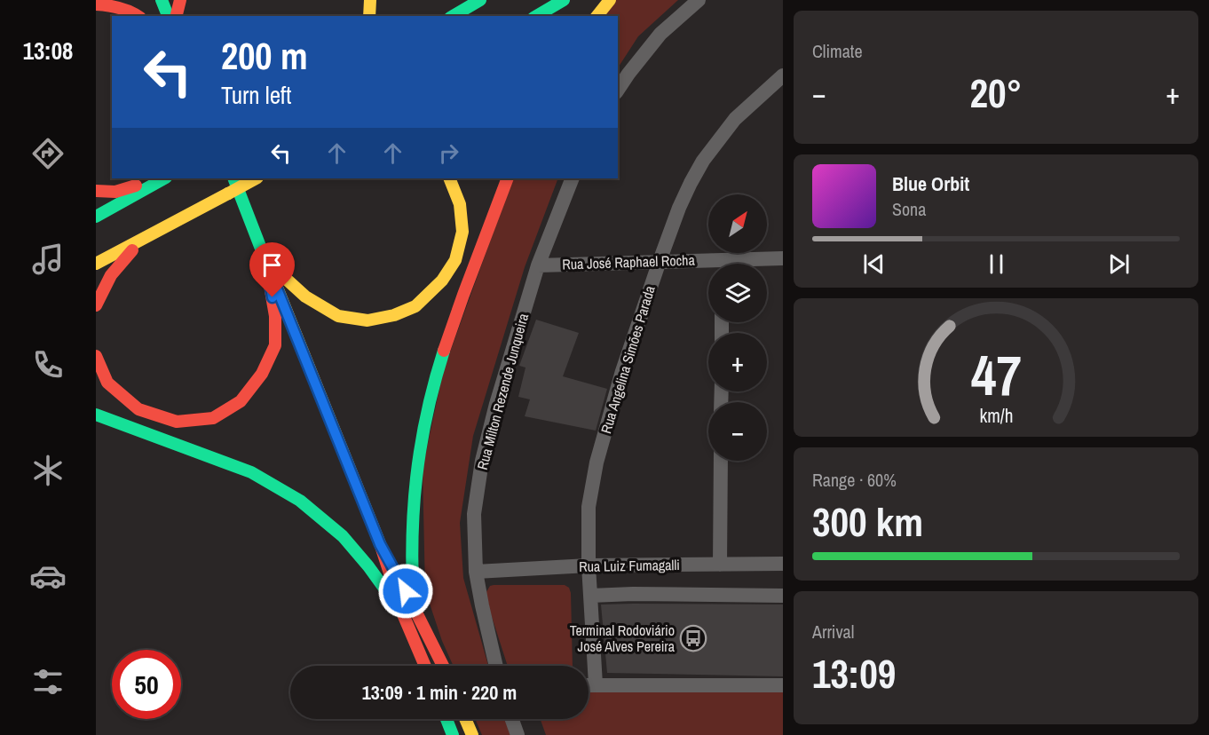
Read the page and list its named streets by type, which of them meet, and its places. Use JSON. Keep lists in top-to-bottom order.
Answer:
{
  "streets": {
    "street": [
      "Rua José Raphael Rocha",
      "Rua Angelina Simões Parada",
      "Rua Milton Rezende Junqueira",
      "Rua Luiz Fumagalli"
    ]
  },
  "crossings": [
    ["Rua José Raphael Rocha", "Rua Angelina Simões Parada"],
    ["Rua José Raphael Rocha", "Rua Milton Rezende Junqueira"],
    ["Rua Angelina Simões Parada", "Rua Luiz Fumagalli"],
    ["Rua Milton Rezende Junqueira", "Rua Luiz Fumagalli"]
  ],
  "places": {
    "bus stop": ["Terminal Rodoviário José Alves Pereira"]
  },
  "north": "top right",
  "page": {
    "tabs": "13:08",
    "tile": [
      "Climate",
      ["Range · 60%", "300 km"],
      ["Arrival", "13:09"]
    ],
    "turn": ["200 m", "Turn left"],
    "heat": ["−", "20°", "+"],
    "song": ["Blue Orbit", "Sona"],
    "map_buttons": ["+", "−"],
    "limit": "50",
    "trip": "13:09 · 1 min · 220 m",
    "gauge": ["47", "km/h"]
  }
}
